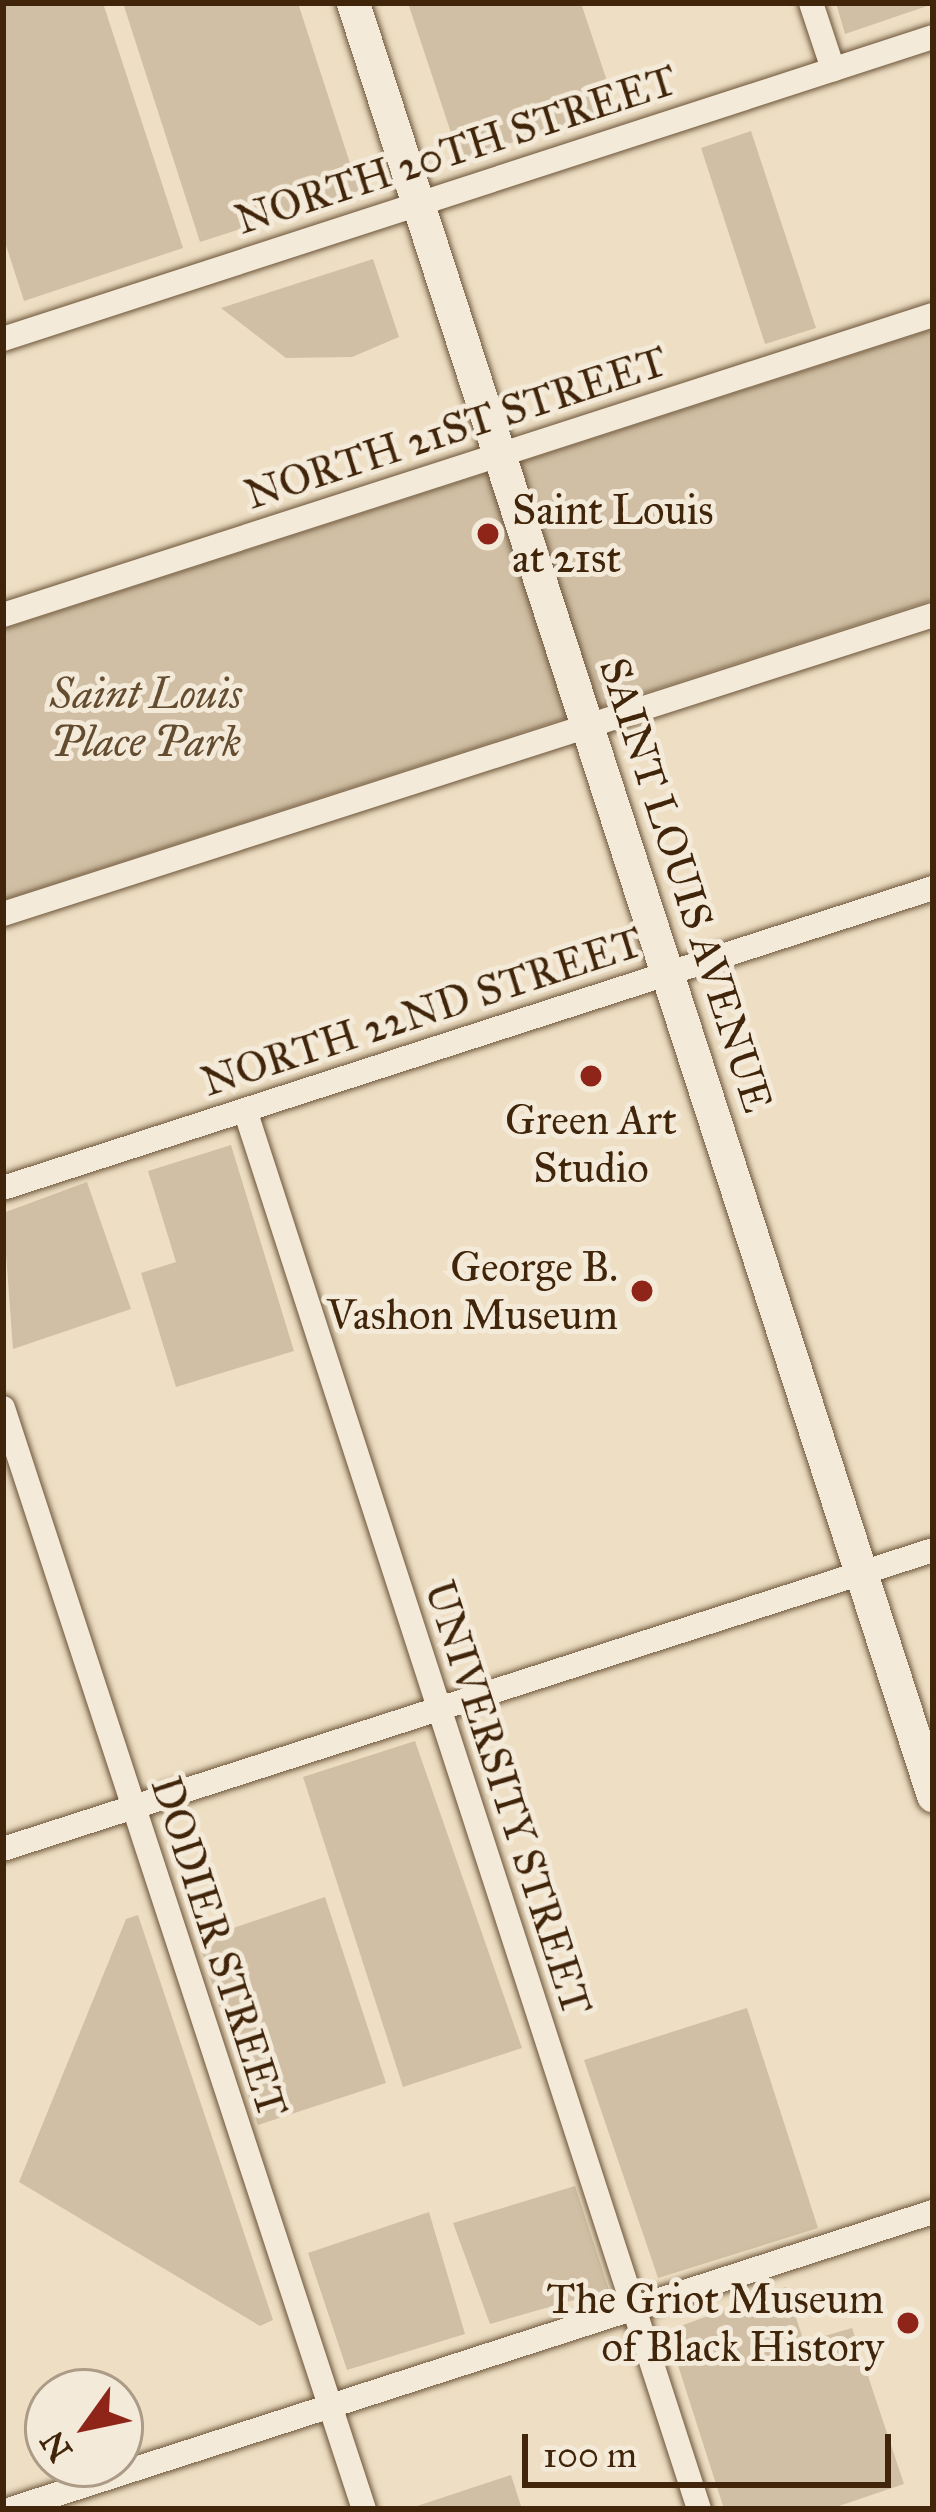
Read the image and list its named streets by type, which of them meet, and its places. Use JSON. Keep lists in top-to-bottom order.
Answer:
{
  "streets": {
    "street": [
      "NORTH 20TH STREET",
      "NORTH 21ST STREET",
      "SAINT LOUIS AVENUE",
      "NORTH 22ND STREET",
      "UNIVERSITY STREET",
      "DODIER STREET"
    ]
  },
  "crossings": [
    ["NORTH 20TH STREET", "SAINT LOUIS AVENUE"],
    ["NORTH 21ST STREET", "SAINT LOUIS AVENUE"],
    ["SAINT LOUIS AVENUE", "NORTH 22ND STREET"],
    ["NORTH 22ND STREET", "UNIVERSITY STREET"]
  ],
  "parks": ["Saint Louis Place Park"],
  "places": [
    "Saint Louis at 21st",
    "Green Art Studio",
    "George B. Vashon Museum",
    "The Griot Museum of Black History"
  ],
  "scale_bar": "100 m",
  "north": "bottom left"
}
